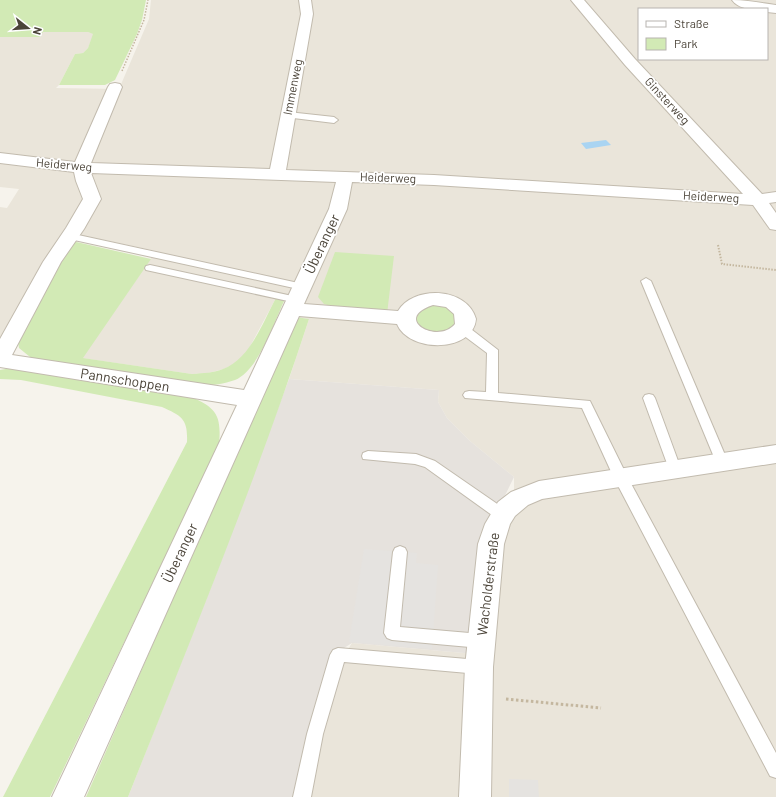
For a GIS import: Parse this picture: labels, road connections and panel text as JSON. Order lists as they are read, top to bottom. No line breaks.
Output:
{"streets":{"street":["Immenweg","Ginsterweg","Heiderweg","Überanger","Pannschoppen","Wacholderstraße"]},"crossings":[["Immenweg","Heiderweg"],["Ginsterweg","Heiderweg"],["Heiderweg","Überanger"],["Heiderweg","Pannschoppen"],["Überanger","Pannschoppen"]],"legend":["Straße","Park"],"north":"right"}
